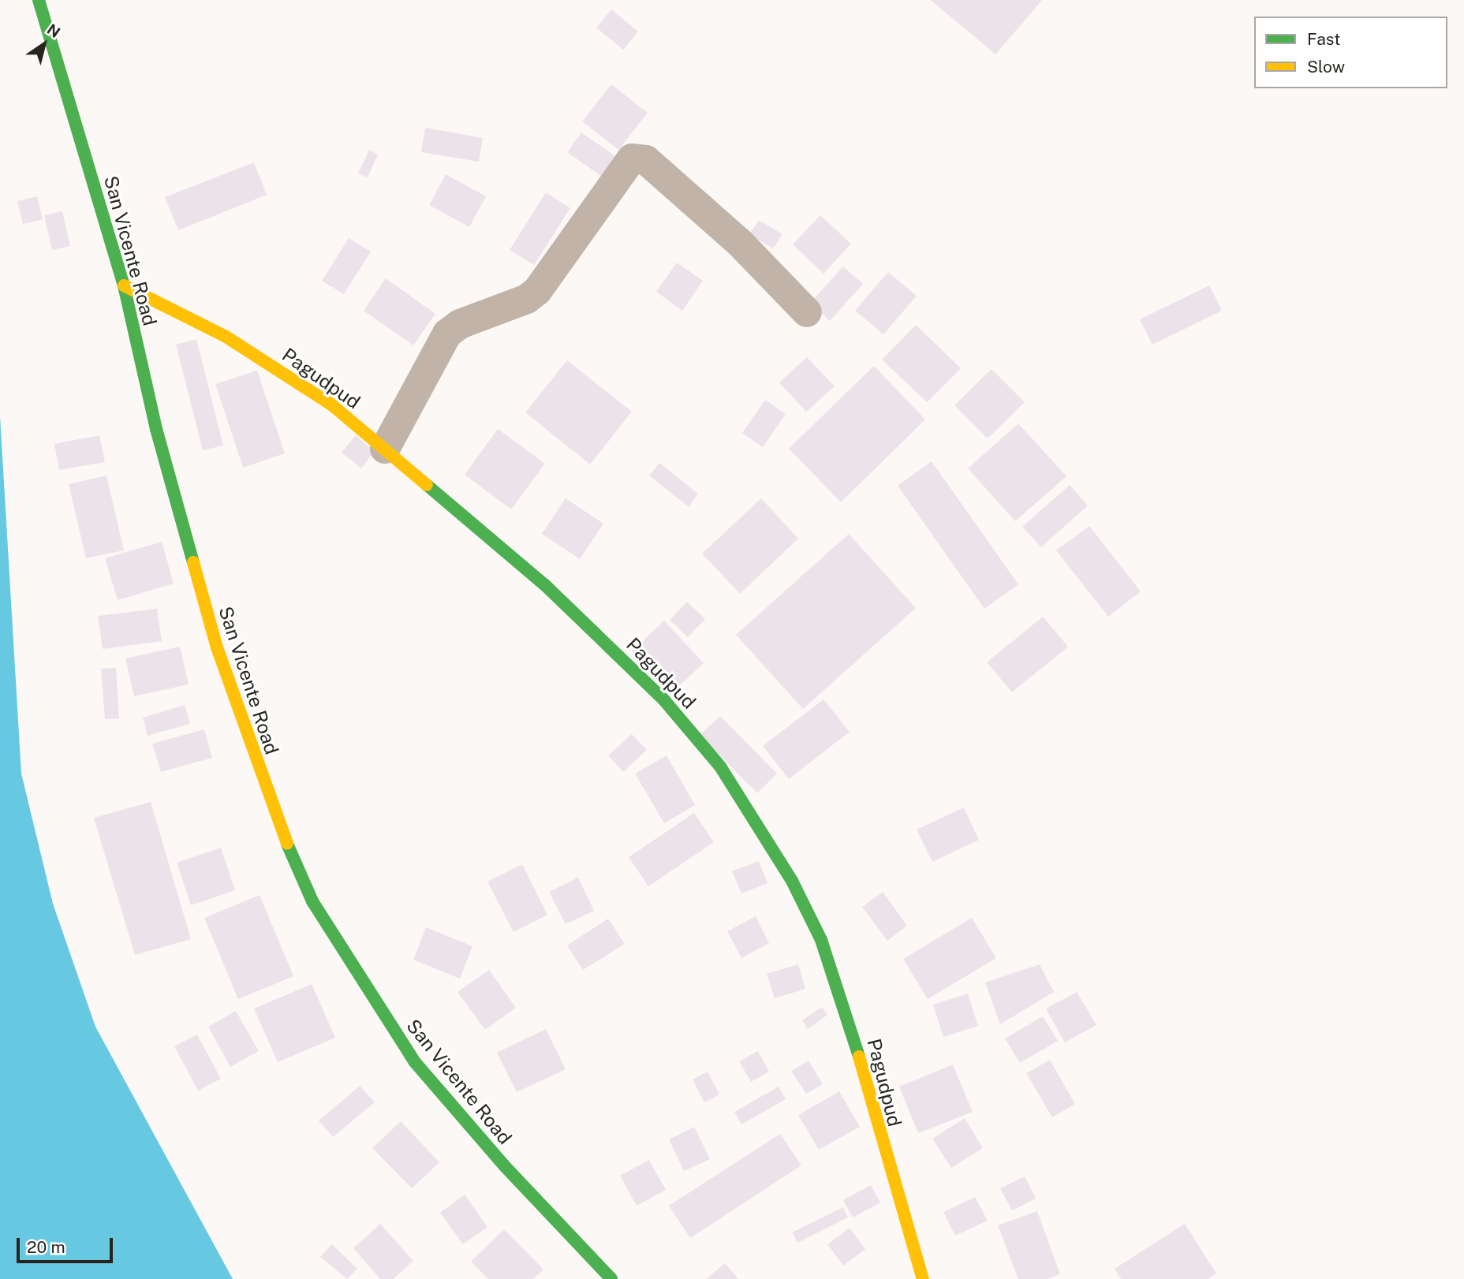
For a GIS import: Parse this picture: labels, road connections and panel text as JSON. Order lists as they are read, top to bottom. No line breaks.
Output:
{"streets":{"street":["San Vicente Road","Pagudpud"]},"crossings":[["San Vicente Road","Pagudpud"]],"legend":["Fast","Slow"],"scale_bar":"20 m","north":"top right"}
